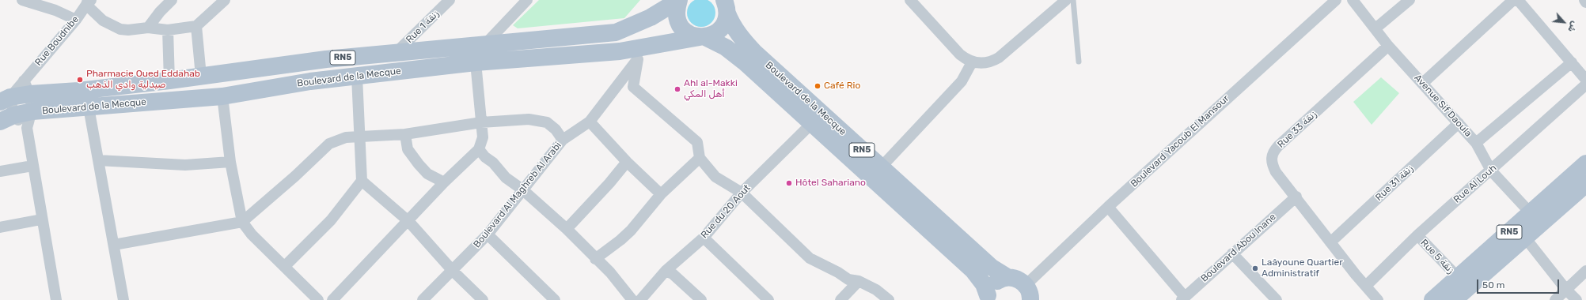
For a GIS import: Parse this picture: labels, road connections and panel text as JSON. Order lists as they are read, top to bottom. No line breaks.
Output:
{"streets":{"main road":["RN5","Boulevard de la Mecque"],"street":["Rue 1 زنقة","Rue Boudnibe","Avenue Sif Daoula","Rue 33 زنقة","Boulevard Yacoub El Mansour","Rue 31 زنقة","Rue Al Louh","Boulevard Al Maghreb Al Arabi","Rue du 20 Aout","Boulevard Abou Inane","Rue 5 زنقة"]},"crossings":[["Rue 1 زنقة","Boulevard de la Mecque"],["Rue Boudnibe","Boulevard de la Mecque"],["RN5","Boulevard de la Mecque"],["RN5","Avenue Sif Daoula"],["RN5","Boulevard Yacoub El Mansour"],["RN5","Rue du 20 Aout"],["RN5","Rue 5 زنقة"],["Boulevard de la Mecque","Boulevard Al Maghreb Al Arabi"],["Avenue Sif Daoula","Rue 33 زنقة"],["Avenue Sif Daoula","Rue 31 زنقة"],["Avenue Sif Daoula","Rue Al Louh"],["Rue 33 زنقة","Rue 31 زنقة"],["Rue 33 زنقة","Rue Al Louh"],["Rue 33 زنقة","Boulevard Abou Inane"],["Rue Al Louh","Rue 5 زنقة"]],"places":["Pharmacie Oued Eddahab صيدلية وادي الذهب","Café Rio","Ahl al-Makki أهل المكي","Hôtel Sahariano","Laâyoune Quartier Administratif"],"scale_bar":"50 m","north":"bottom right"}
